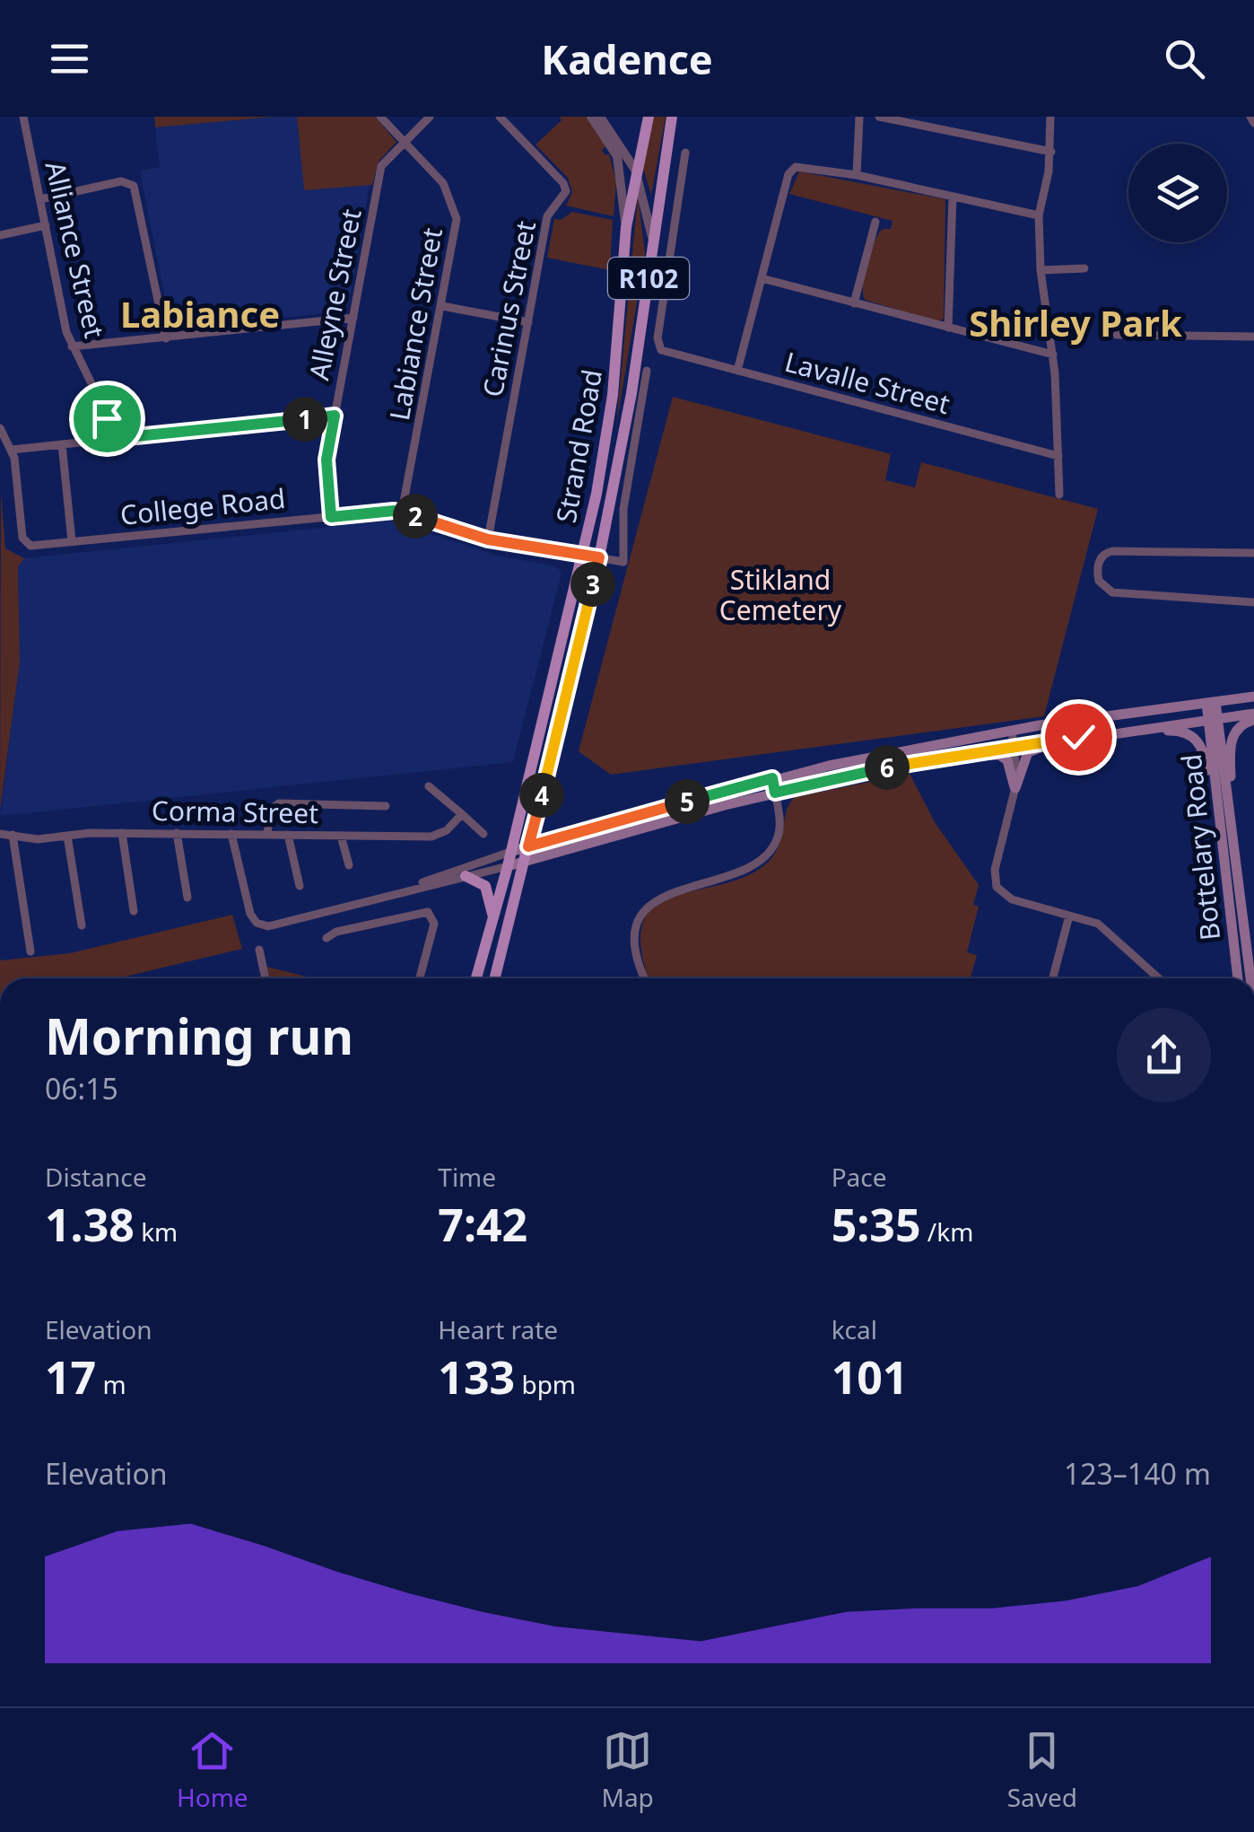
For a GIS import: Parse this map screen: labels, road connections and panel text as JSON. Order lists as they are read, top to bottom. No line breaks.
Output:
{"streets":{"main road":["R102","Strand Road","Bottelary Road"],"street":["Alliance Street","Alleyne Street","Carinus Street","Labiance Street","Lavalle Street","College Road","Corma Street"]},"crossings":[["Alleyne Street","Labiance Street"],["Alleyne Street","College Road"],["Carinus Street","College Road"],["Labiance Street","College Road"],["Strand Road","College Road"]],"districts":["Labiance","Shirley Park"],"parks":["Stikland Cemetery"],"page":{"header":"Kadence","pins":["1","2","3","6","4","5"],"heading":["Morning run","06:15"],"stats":[["Distance","1.38 km"],["Time","7:42"],["Pace","5:35 /km"],["Elevation","17 m"],["Heart rate","133 bpm"],["kcal","101"]],"chart":["Elevation","123–140 m"],"tabs":["Home","Map","Saved"]}}
